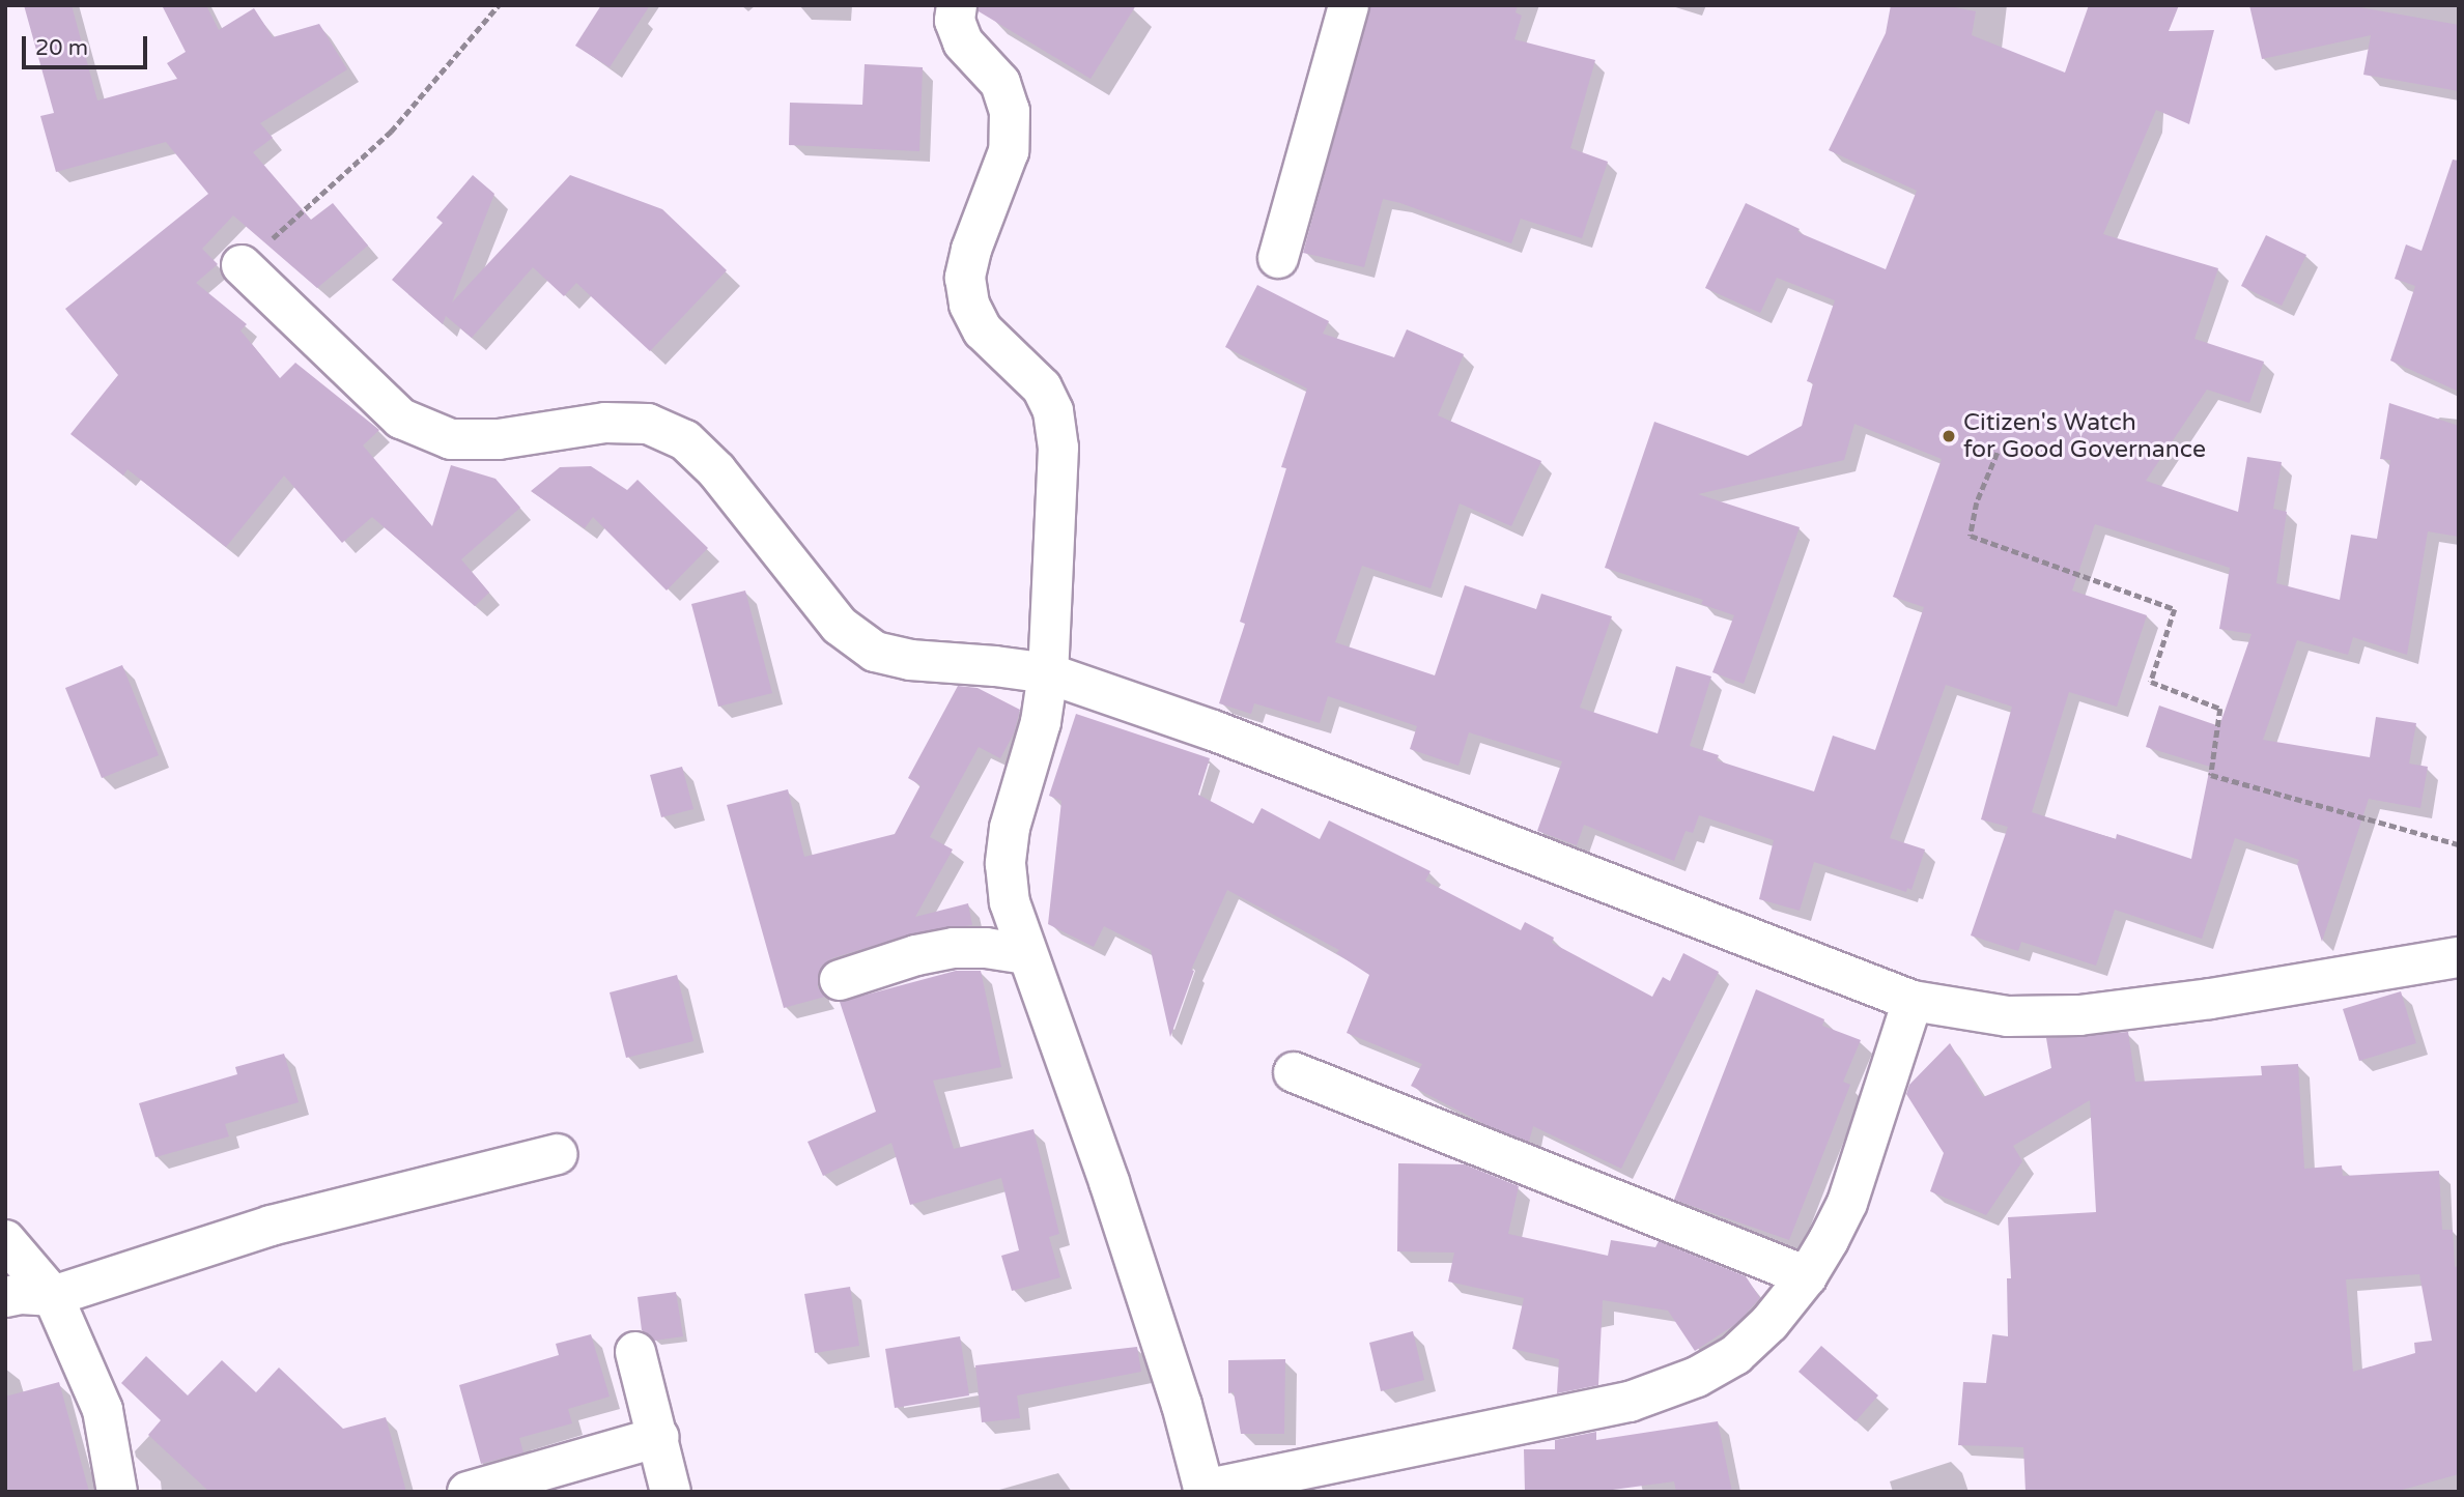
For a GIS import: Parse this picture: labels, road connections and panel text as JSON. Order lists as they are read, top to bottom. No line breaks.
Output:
{"places":["Citizen's Watch for Good Governance"],"scale_bar":"20 m"}
